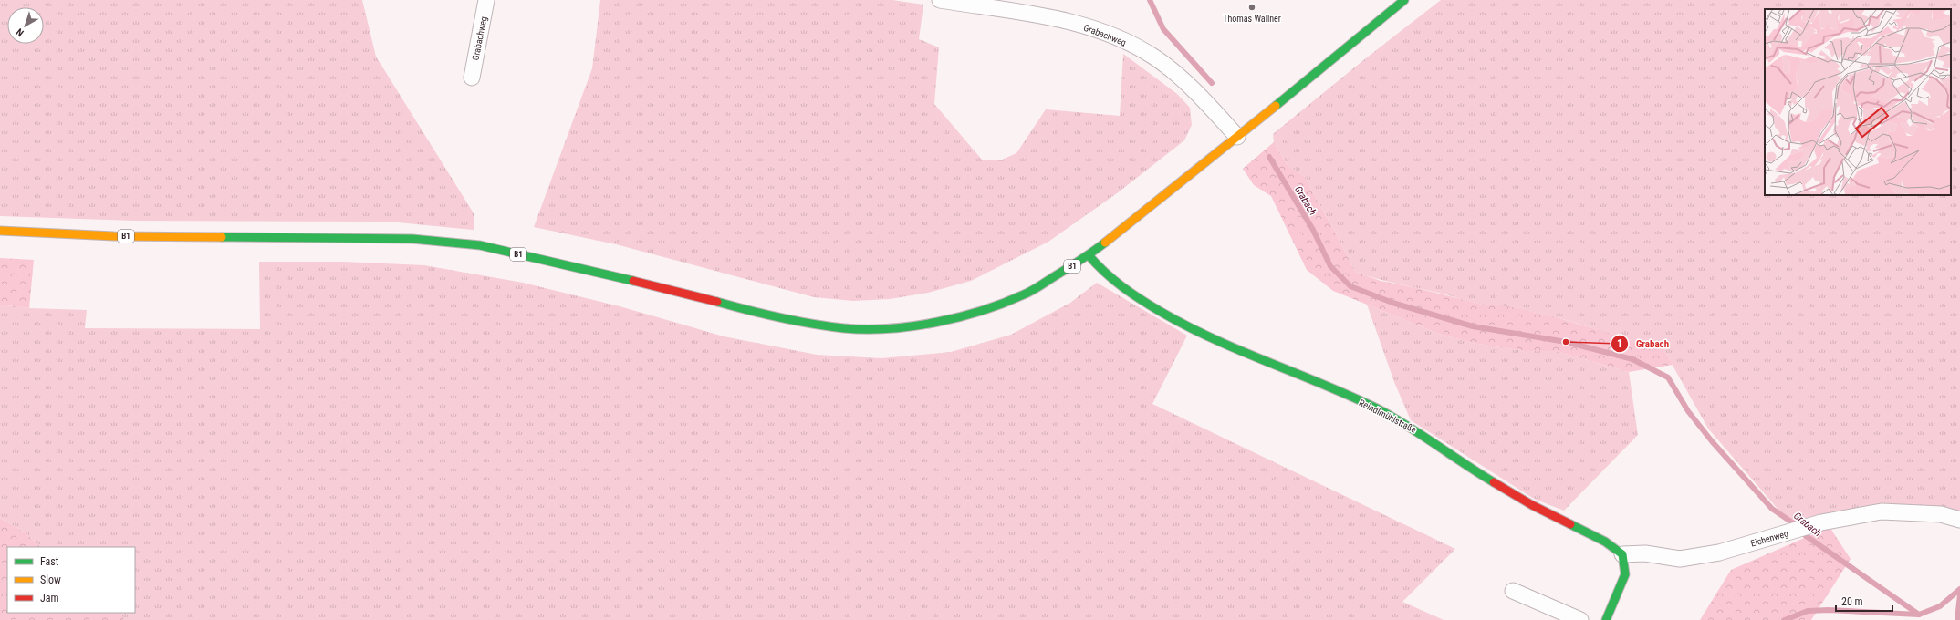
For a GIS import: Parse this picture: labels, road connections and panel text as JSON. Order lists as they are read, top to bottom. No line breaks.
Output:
{"streets":{"main road":["B1","Reindlmühlstraße"],"street":["Grabachweg","Eichenweg"]},"crossings":[["Grabachweg","B1"],["B1","Reindlmühlstraße"],["Reindlmühlstraße","Eichenweg"]],"water":["Grabach"],"places":["Thomas Wallner","Grabach"],"legend":["Fast","Slow","Jam"],"scale_bar":"20 m","north":"bottom left"}
